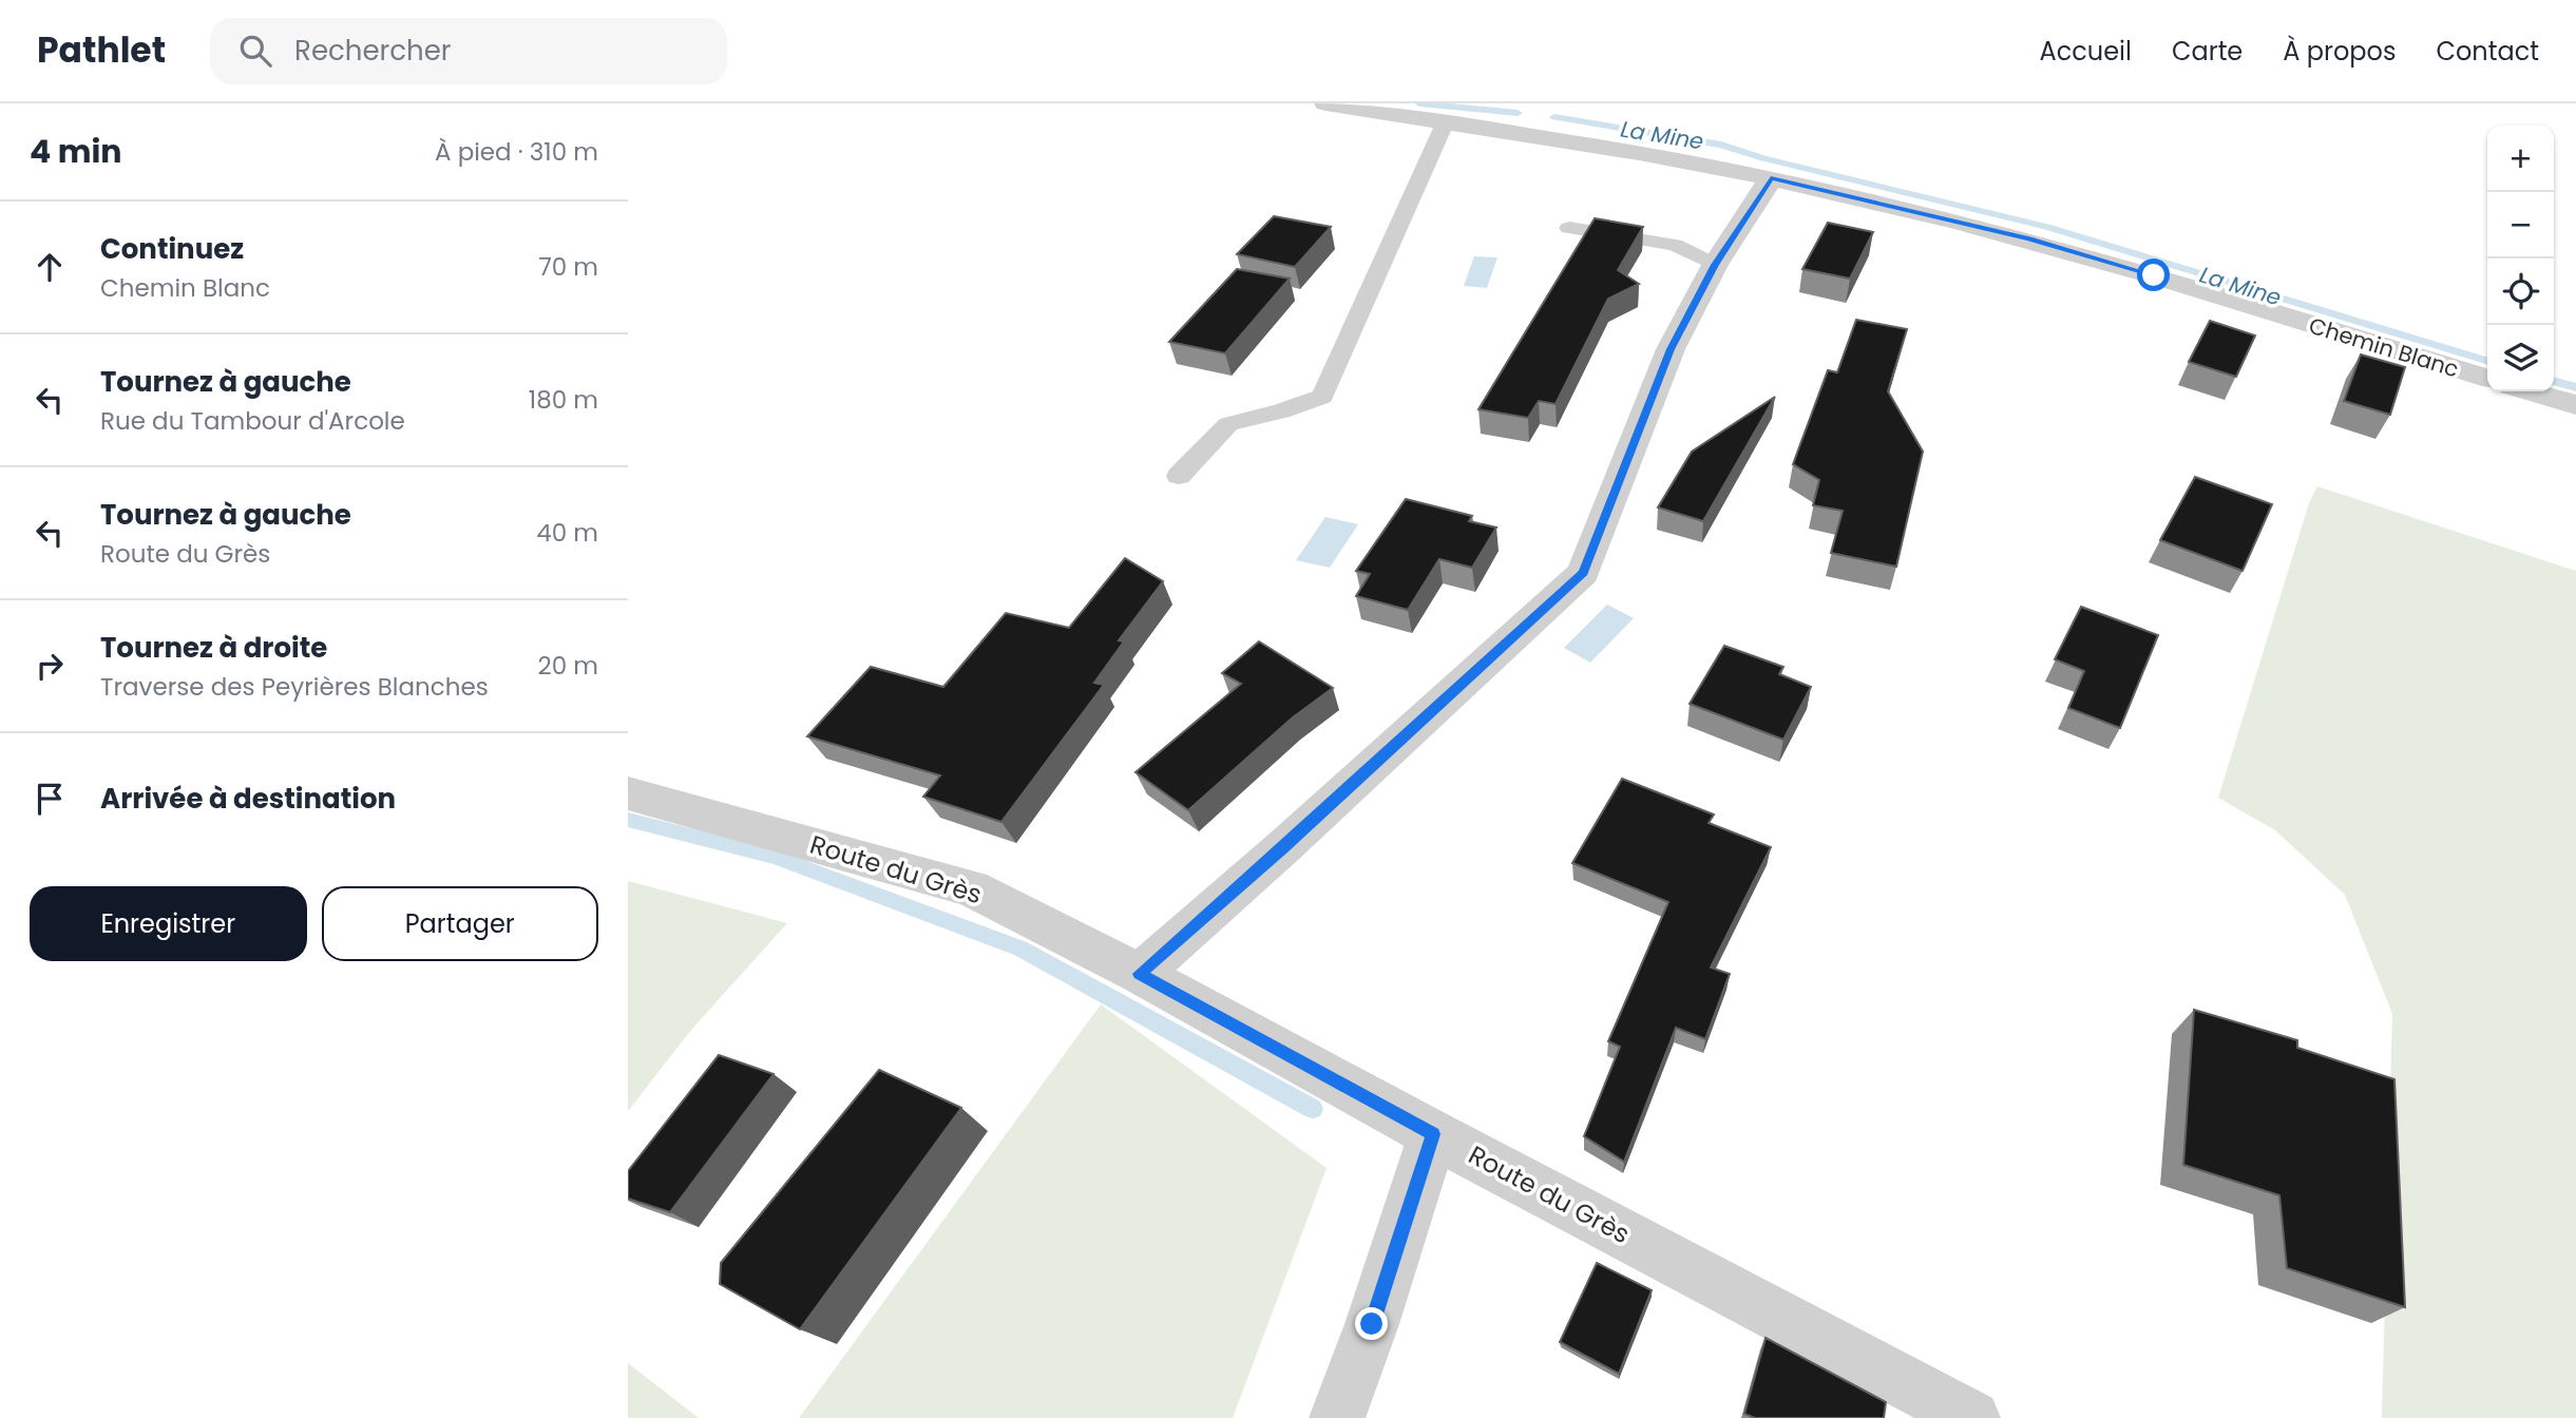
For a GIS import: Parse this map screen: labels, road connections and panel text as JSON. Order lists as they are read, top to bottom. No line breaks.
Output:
{"streets":{"street":["Chemin Blanc","Route du Grès"]},"water":["La Mine"],"page":{"header":"Pathlet","search":"Rechercher","nav":["Accueil","Carte","À propos","Contact"],"heading":["4 min","À pied · 310 m"],"map_buttons":["+","−"],"list":[["Continuez","Chemin Blanc","70 m"],["Tournez à gauche","Rue du Tambour d'Arcole","180 m"],["Tournez à gauche","Route du Grès","40 m"],["Tournez à droite","Traverse des Peyrières Blanches","20 m"],"Arrivée à destination"],"buttons":["Enregistrer","Partager"]}}
